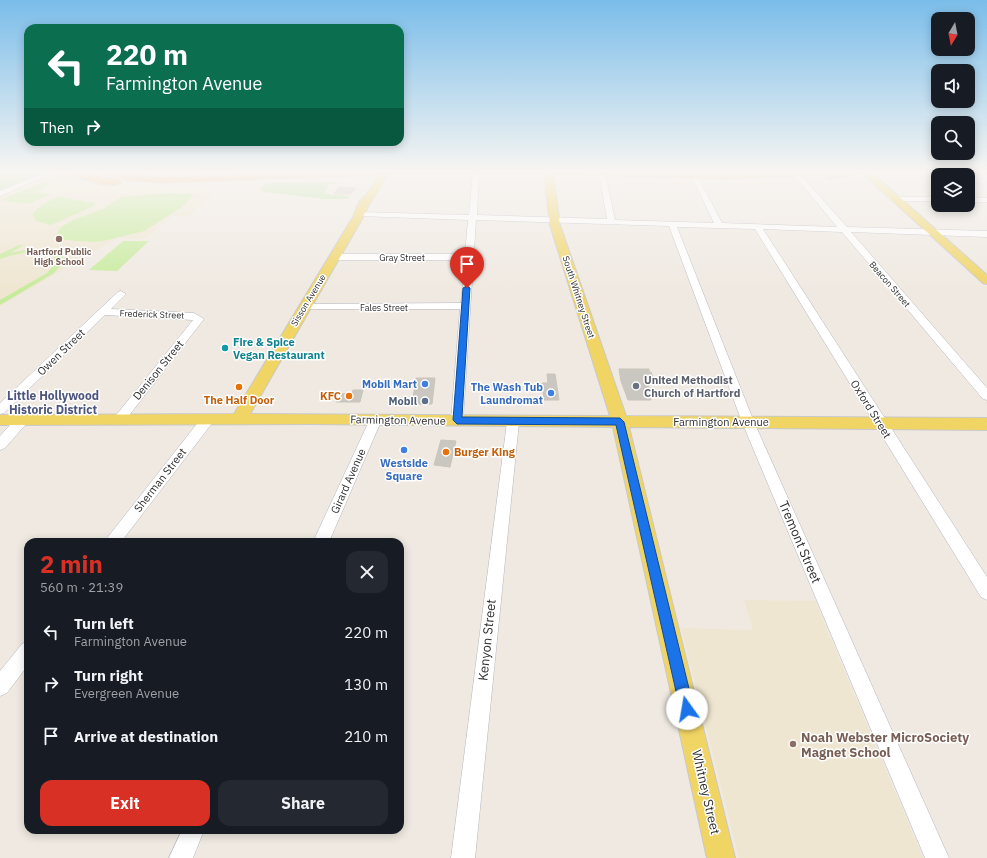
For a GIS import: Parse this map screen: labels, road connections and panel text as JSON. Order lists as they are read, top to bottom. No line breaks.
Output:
{"streets":{"main road":["South Whitney Street","Sisson Avenue","Farmington Avenue","Whitney Street"],"street":["Gray Street","Beacon Street","Fales Street","Frederick Street","Owen Street","Denison Street","Oxford Street","Sherman Street","Girard Avenue","Tremont Street","Kenyon Street"]},"crossings":[["Gray Street","Sisson Avenue"],["South Whitney Street","Farmington Avenue"],["South Whitney Street","Whitney Street"],["Sisson Avenue","Fales Street"],["Sisson Avenue","Farmington Avenue"],["Frederick Street","Owen Street"],["Frederick Street","Denison Street"],["Denison Street","Farmington Avenue"],["Oxford Street","Farmington Avenue"],["Farmington Avenue","Sherman Street"],["Farmington Avenue","Girard Avenue"],["Farmington Avenue","Tremont Street"],["Farmington Avenue","Kenyon Street"],["Farmington Avenue","Whitney Street"]],"districts":["Little Hollywood Historic District"],"places":["Hartford Public High School","Fire & Spice Vegan Restaurant","Mobil Mart","United Methodist Church of Hartford","The Half Door","The Wash Tub Laundromat","KFC","Mobil","Westside Square","Burger King","Noah Webster MicroSociety Magnet School"],"north":"bottom","page":{"turn":["220 m","Farmington Avenue"],"then":"Then","heading":["2 min","560 m · 21:39"],"list":[{"name":"Turn left","note":"Farmington Avenue","value":"220 m"},{"name":"Turn right","note":"Evergreen Avenue","value":"130 m"},{"name":"Arrive at destination","value":"210 m"}],"buttons":["Exit","Share"]}}
